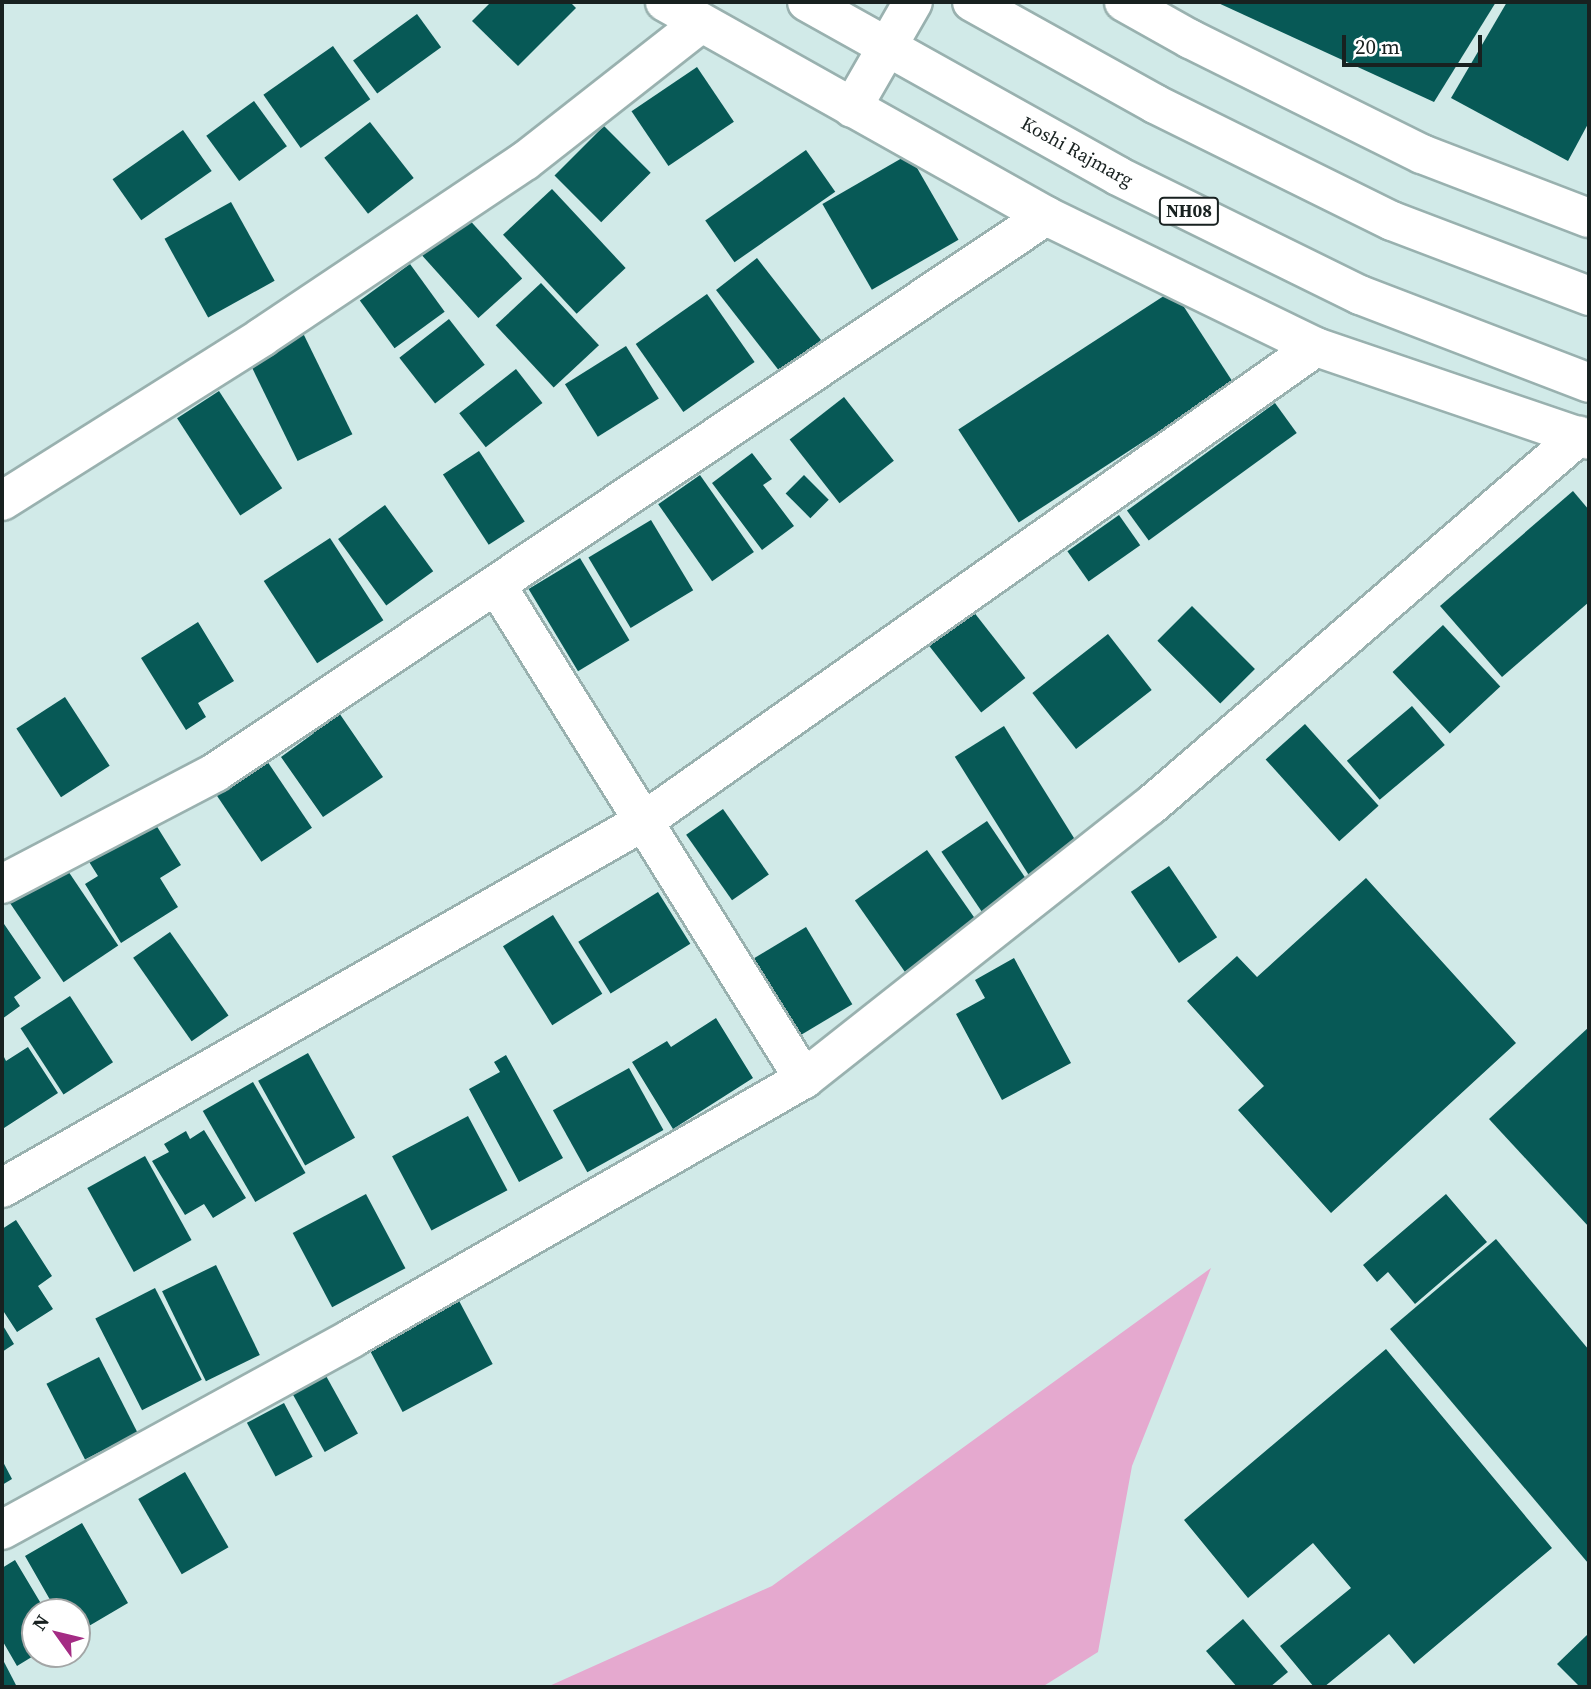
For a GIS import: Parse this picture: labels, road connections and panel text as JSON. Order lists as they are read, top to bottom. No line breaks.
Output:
{"streets":{"street":["Koshi Rajmarg","NH08"]},"scale_bar":"20 m","north":"top left"}
